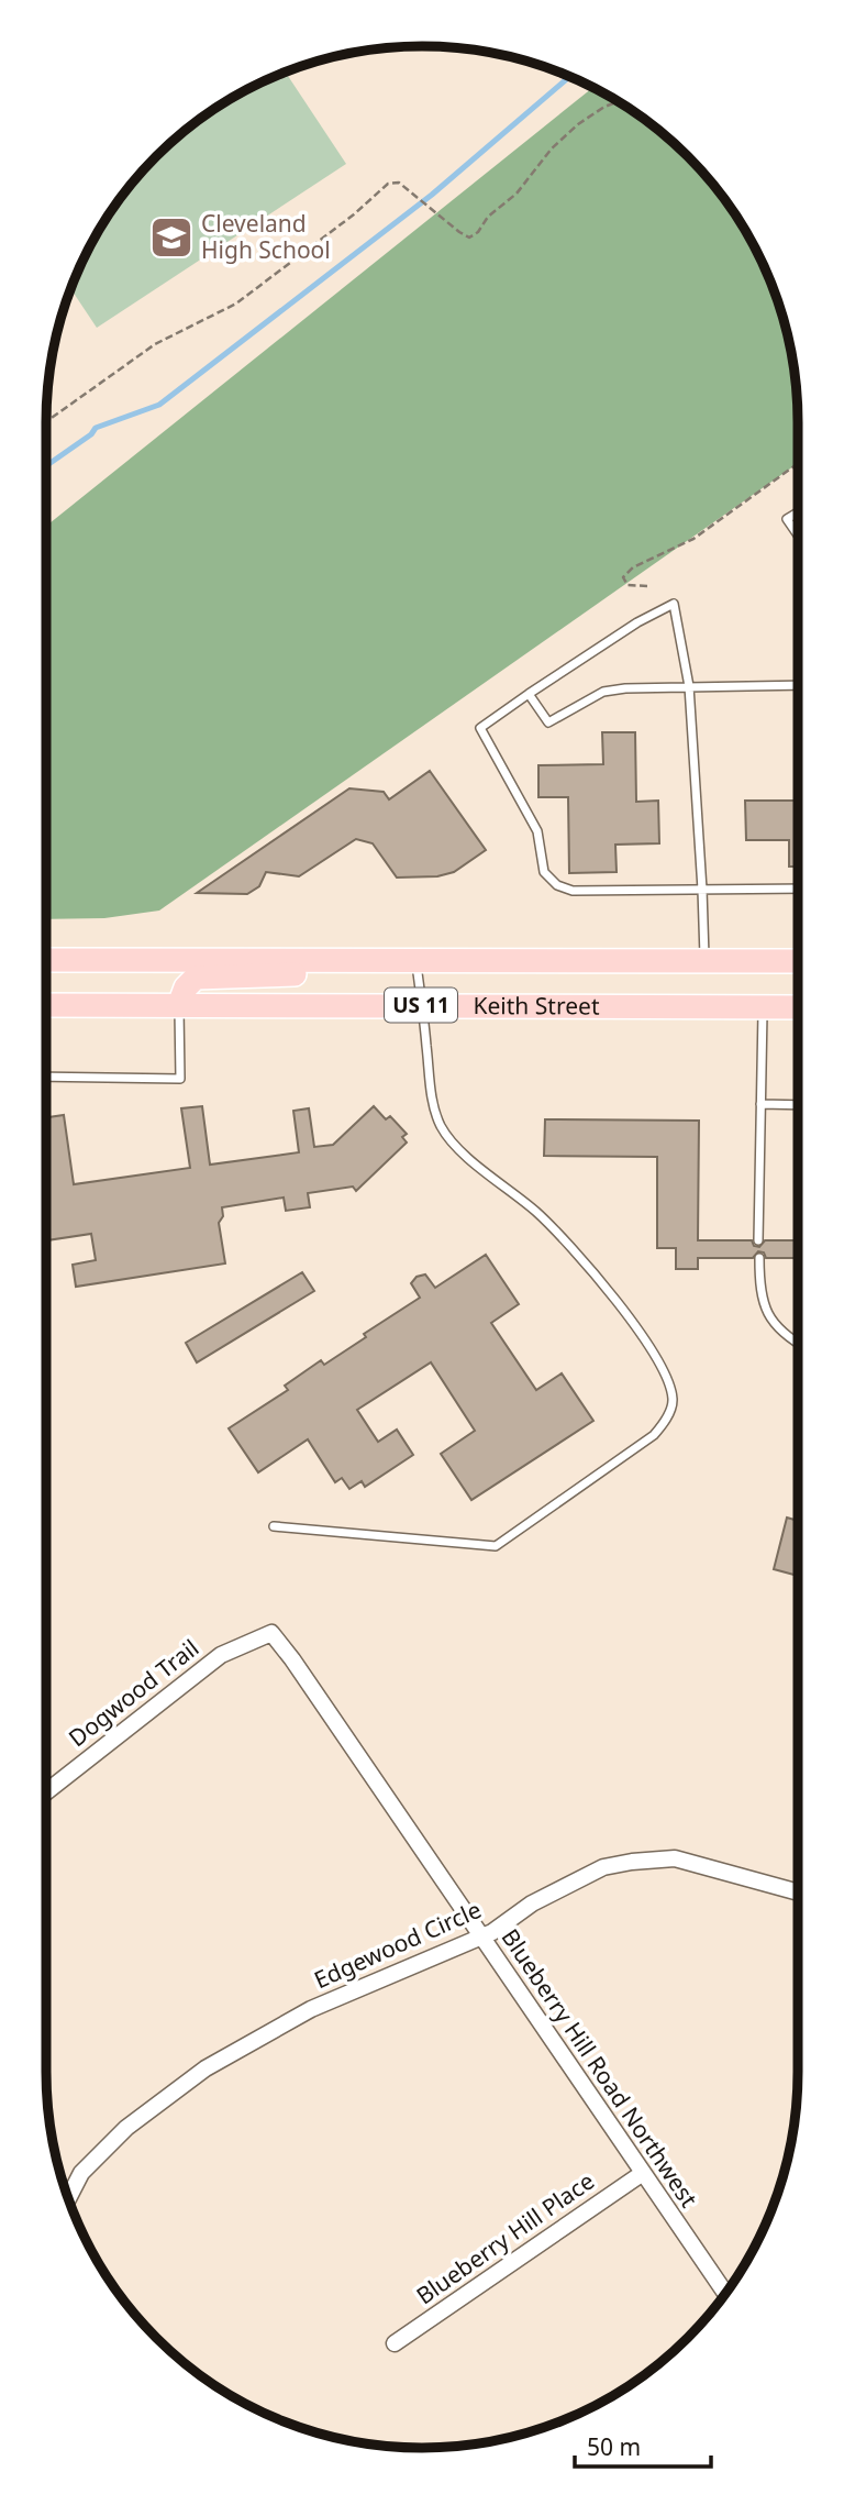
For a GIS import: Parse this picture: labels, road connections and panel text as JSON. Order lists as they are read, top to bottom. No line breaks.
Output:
{"streets":{"main road":["US 11","Keith Street"],"street":["Dogwood Trail","Edgewood Circle","Blueberry Hill Road Northwest","Blueberry Hill Place"]},"crossings":[["Dogwood Trail","Blueberry Hill Road Northwest"],["Edgewood Circle","Blueberry Hill Road Northwest"],["Blueberry Hill Road Northwest","Blueberry Hill Place"]],"places":{"school or university":["Cleveland High School"]},"scale_bar":"50 m"}
